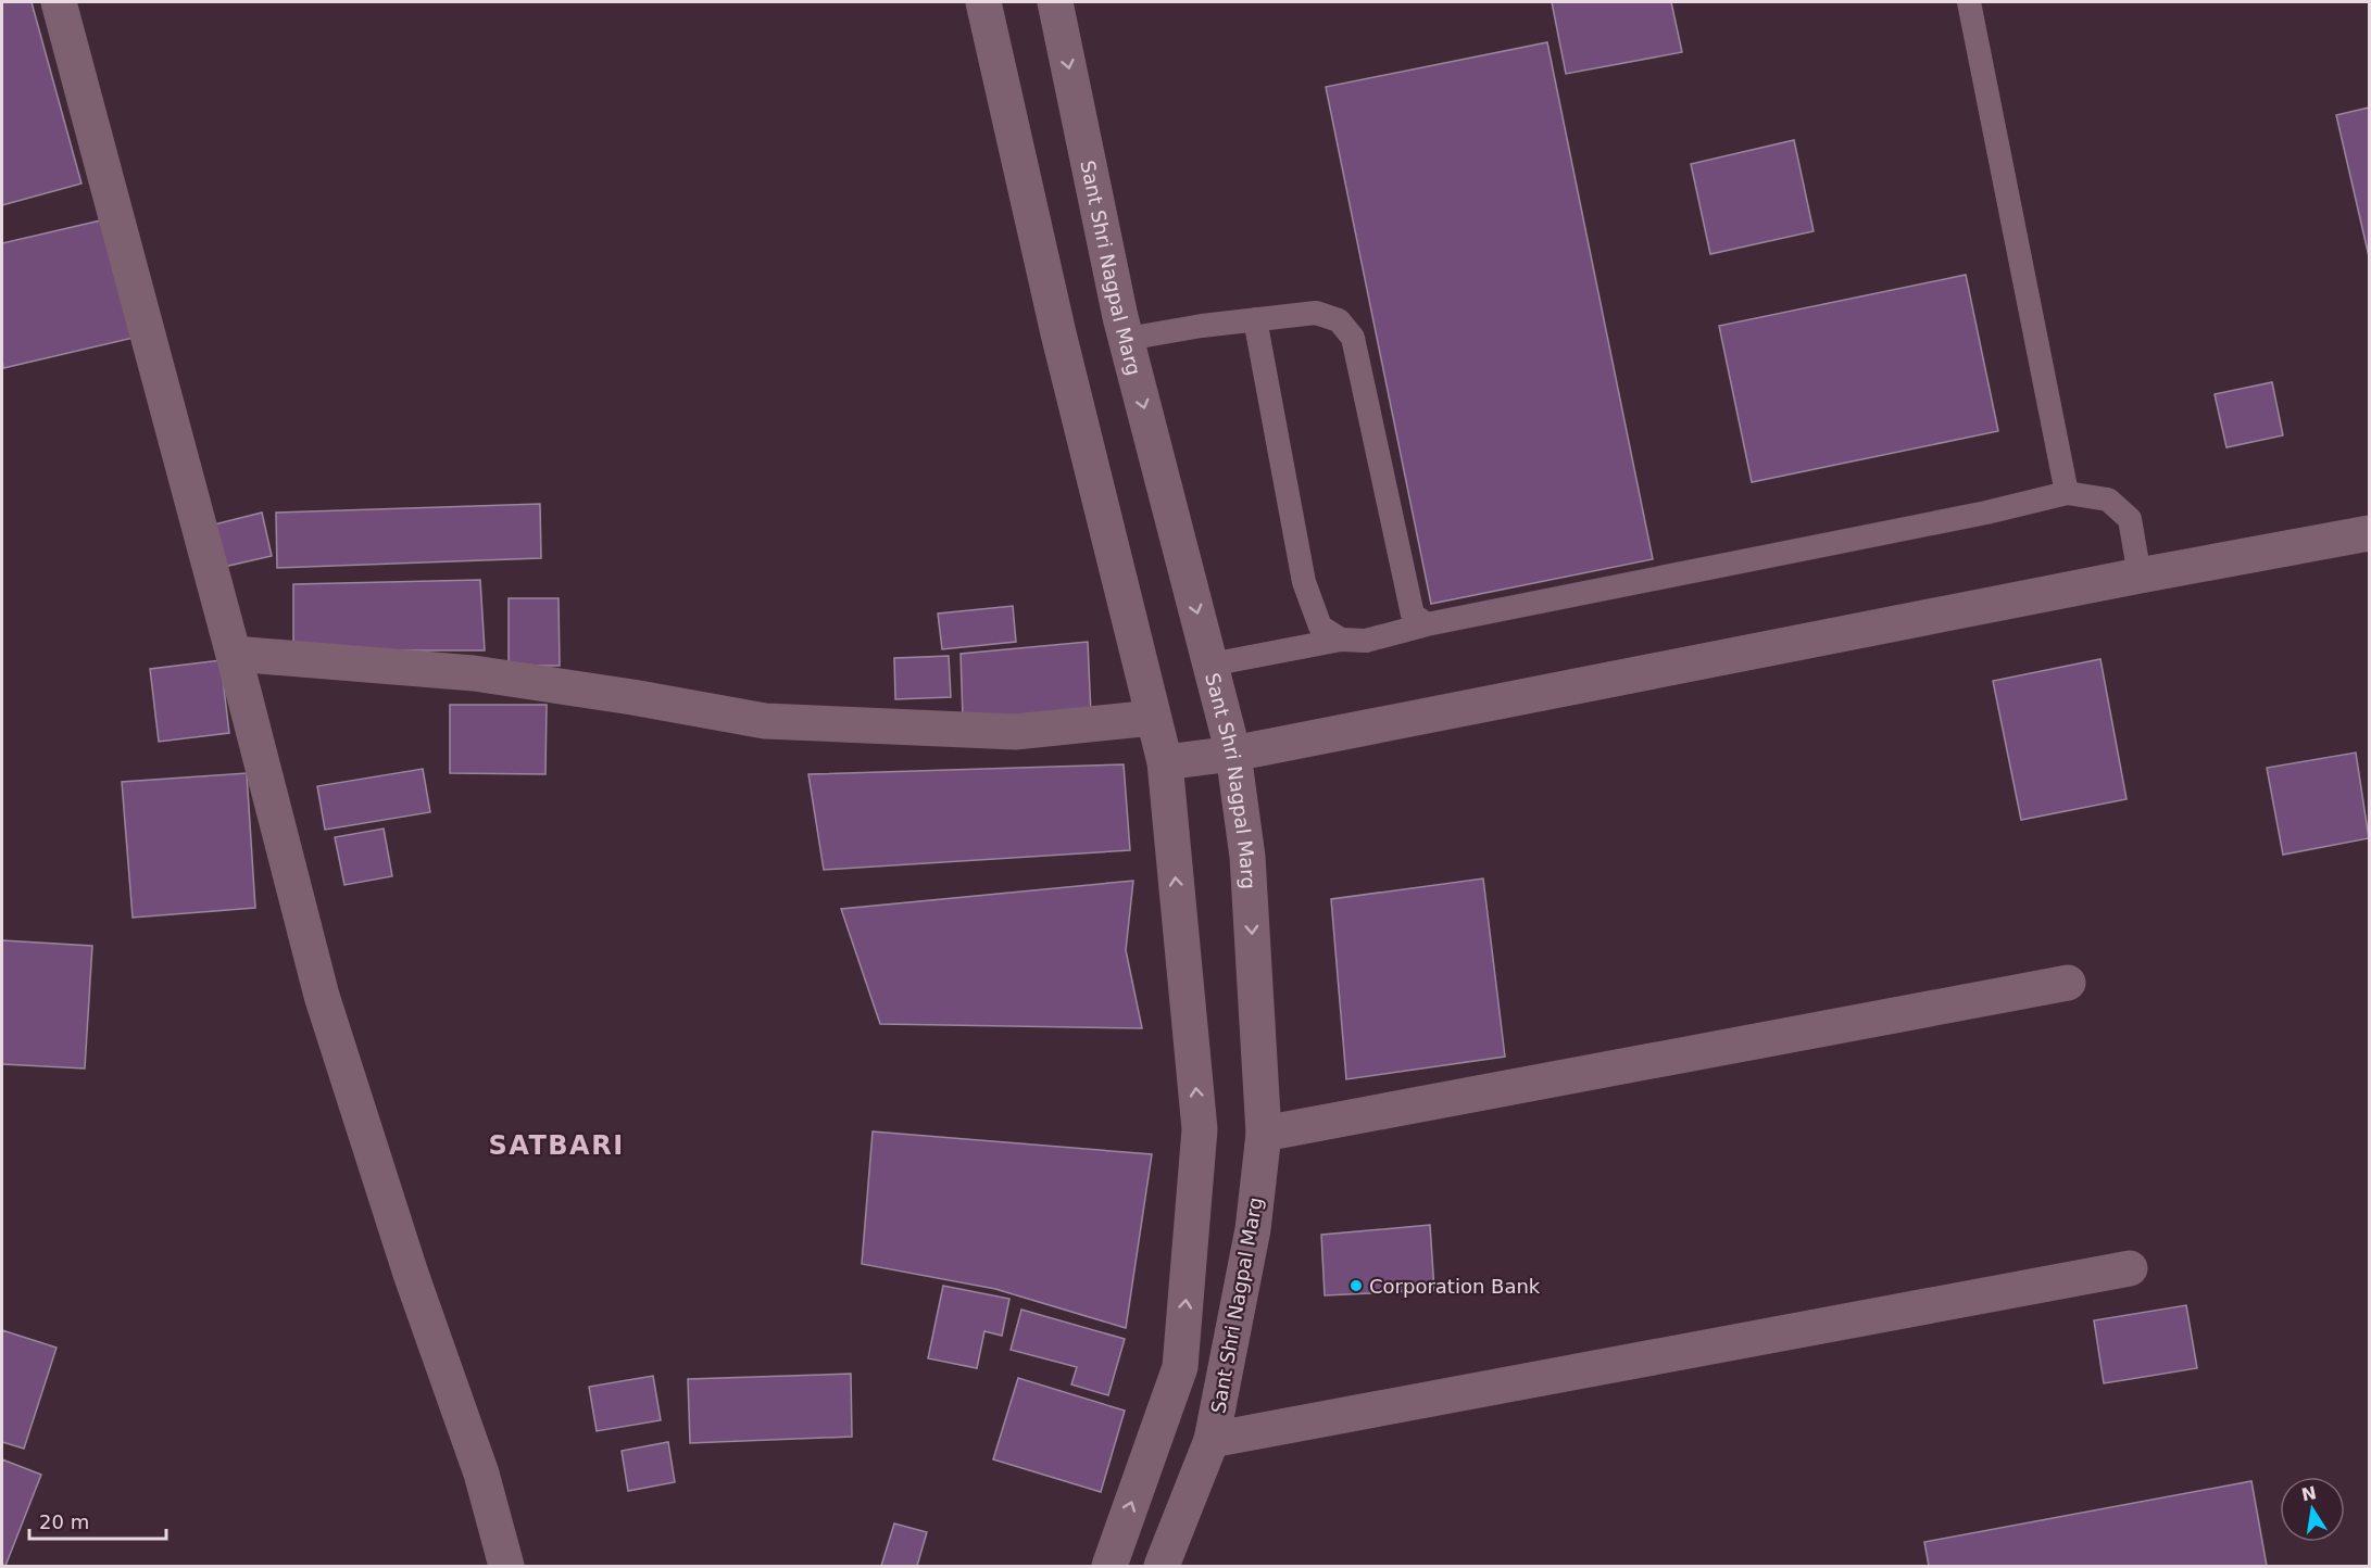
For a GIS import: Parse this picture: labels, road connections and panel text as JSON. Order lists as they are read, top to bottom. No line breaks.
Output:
{"streets":{"street":["Sant Shri Nagpal Marg"]},"districts":["SATBARI"],"places":["Corporation Bank"],"scale_bar":"20 m","north":"top"}
